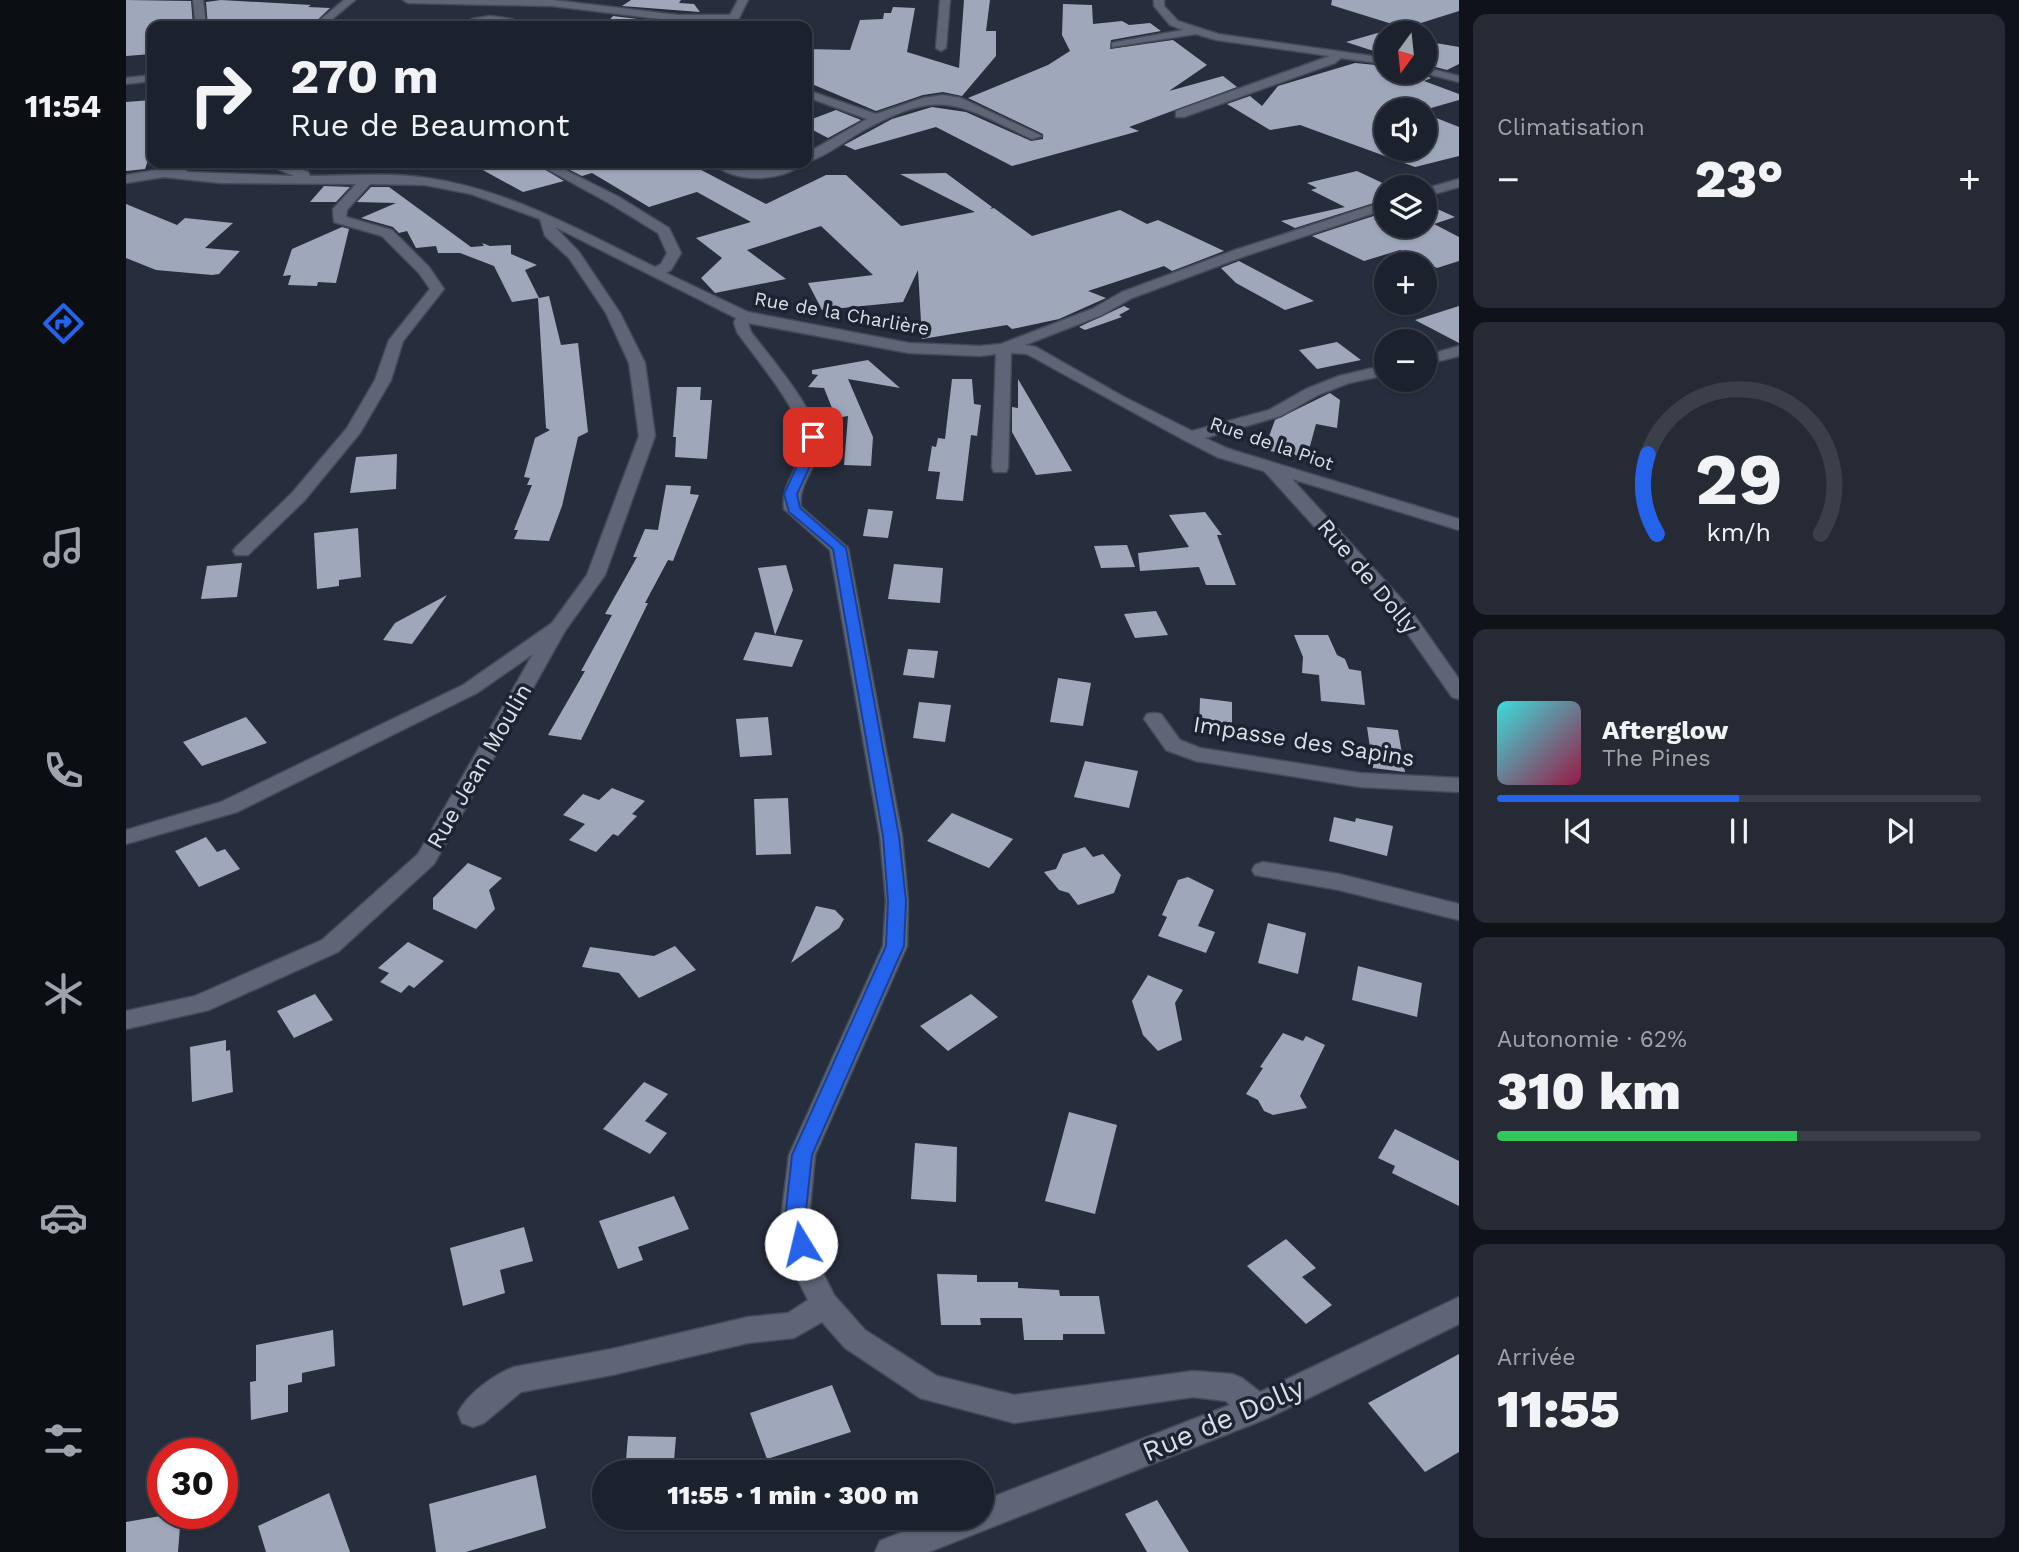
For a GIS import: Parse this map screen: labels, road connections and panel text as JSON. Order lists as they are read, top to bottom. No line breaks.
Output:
{"streets":{"street":["Rue de la Charlière","Rue de la Piot","Rue de Dolly","Impasse des Sapins","Rue Jean Moulin"]},"crossings":[["Rue de la Charlière","Rue de la Piot"],["Rue de la Charlière","Rue Jean Moulin"],["Rue de la Piot","Rue de Dolly"]],"north":"bottom","page":{"tabs":"11:54","tile":["Climatisation",["Autonomie · 62%","310 km"],["Arrivée","11:55"]],"map_buttons":["+","−"],"turn":["270 m","Rue de Beaumont"],"heat":["−","23°","+"],"song":["Afterglow","The Pines"],"limit":"30","trip":"11:55 · 1 min · 300 m","gauge":["29","km/h"]}}
